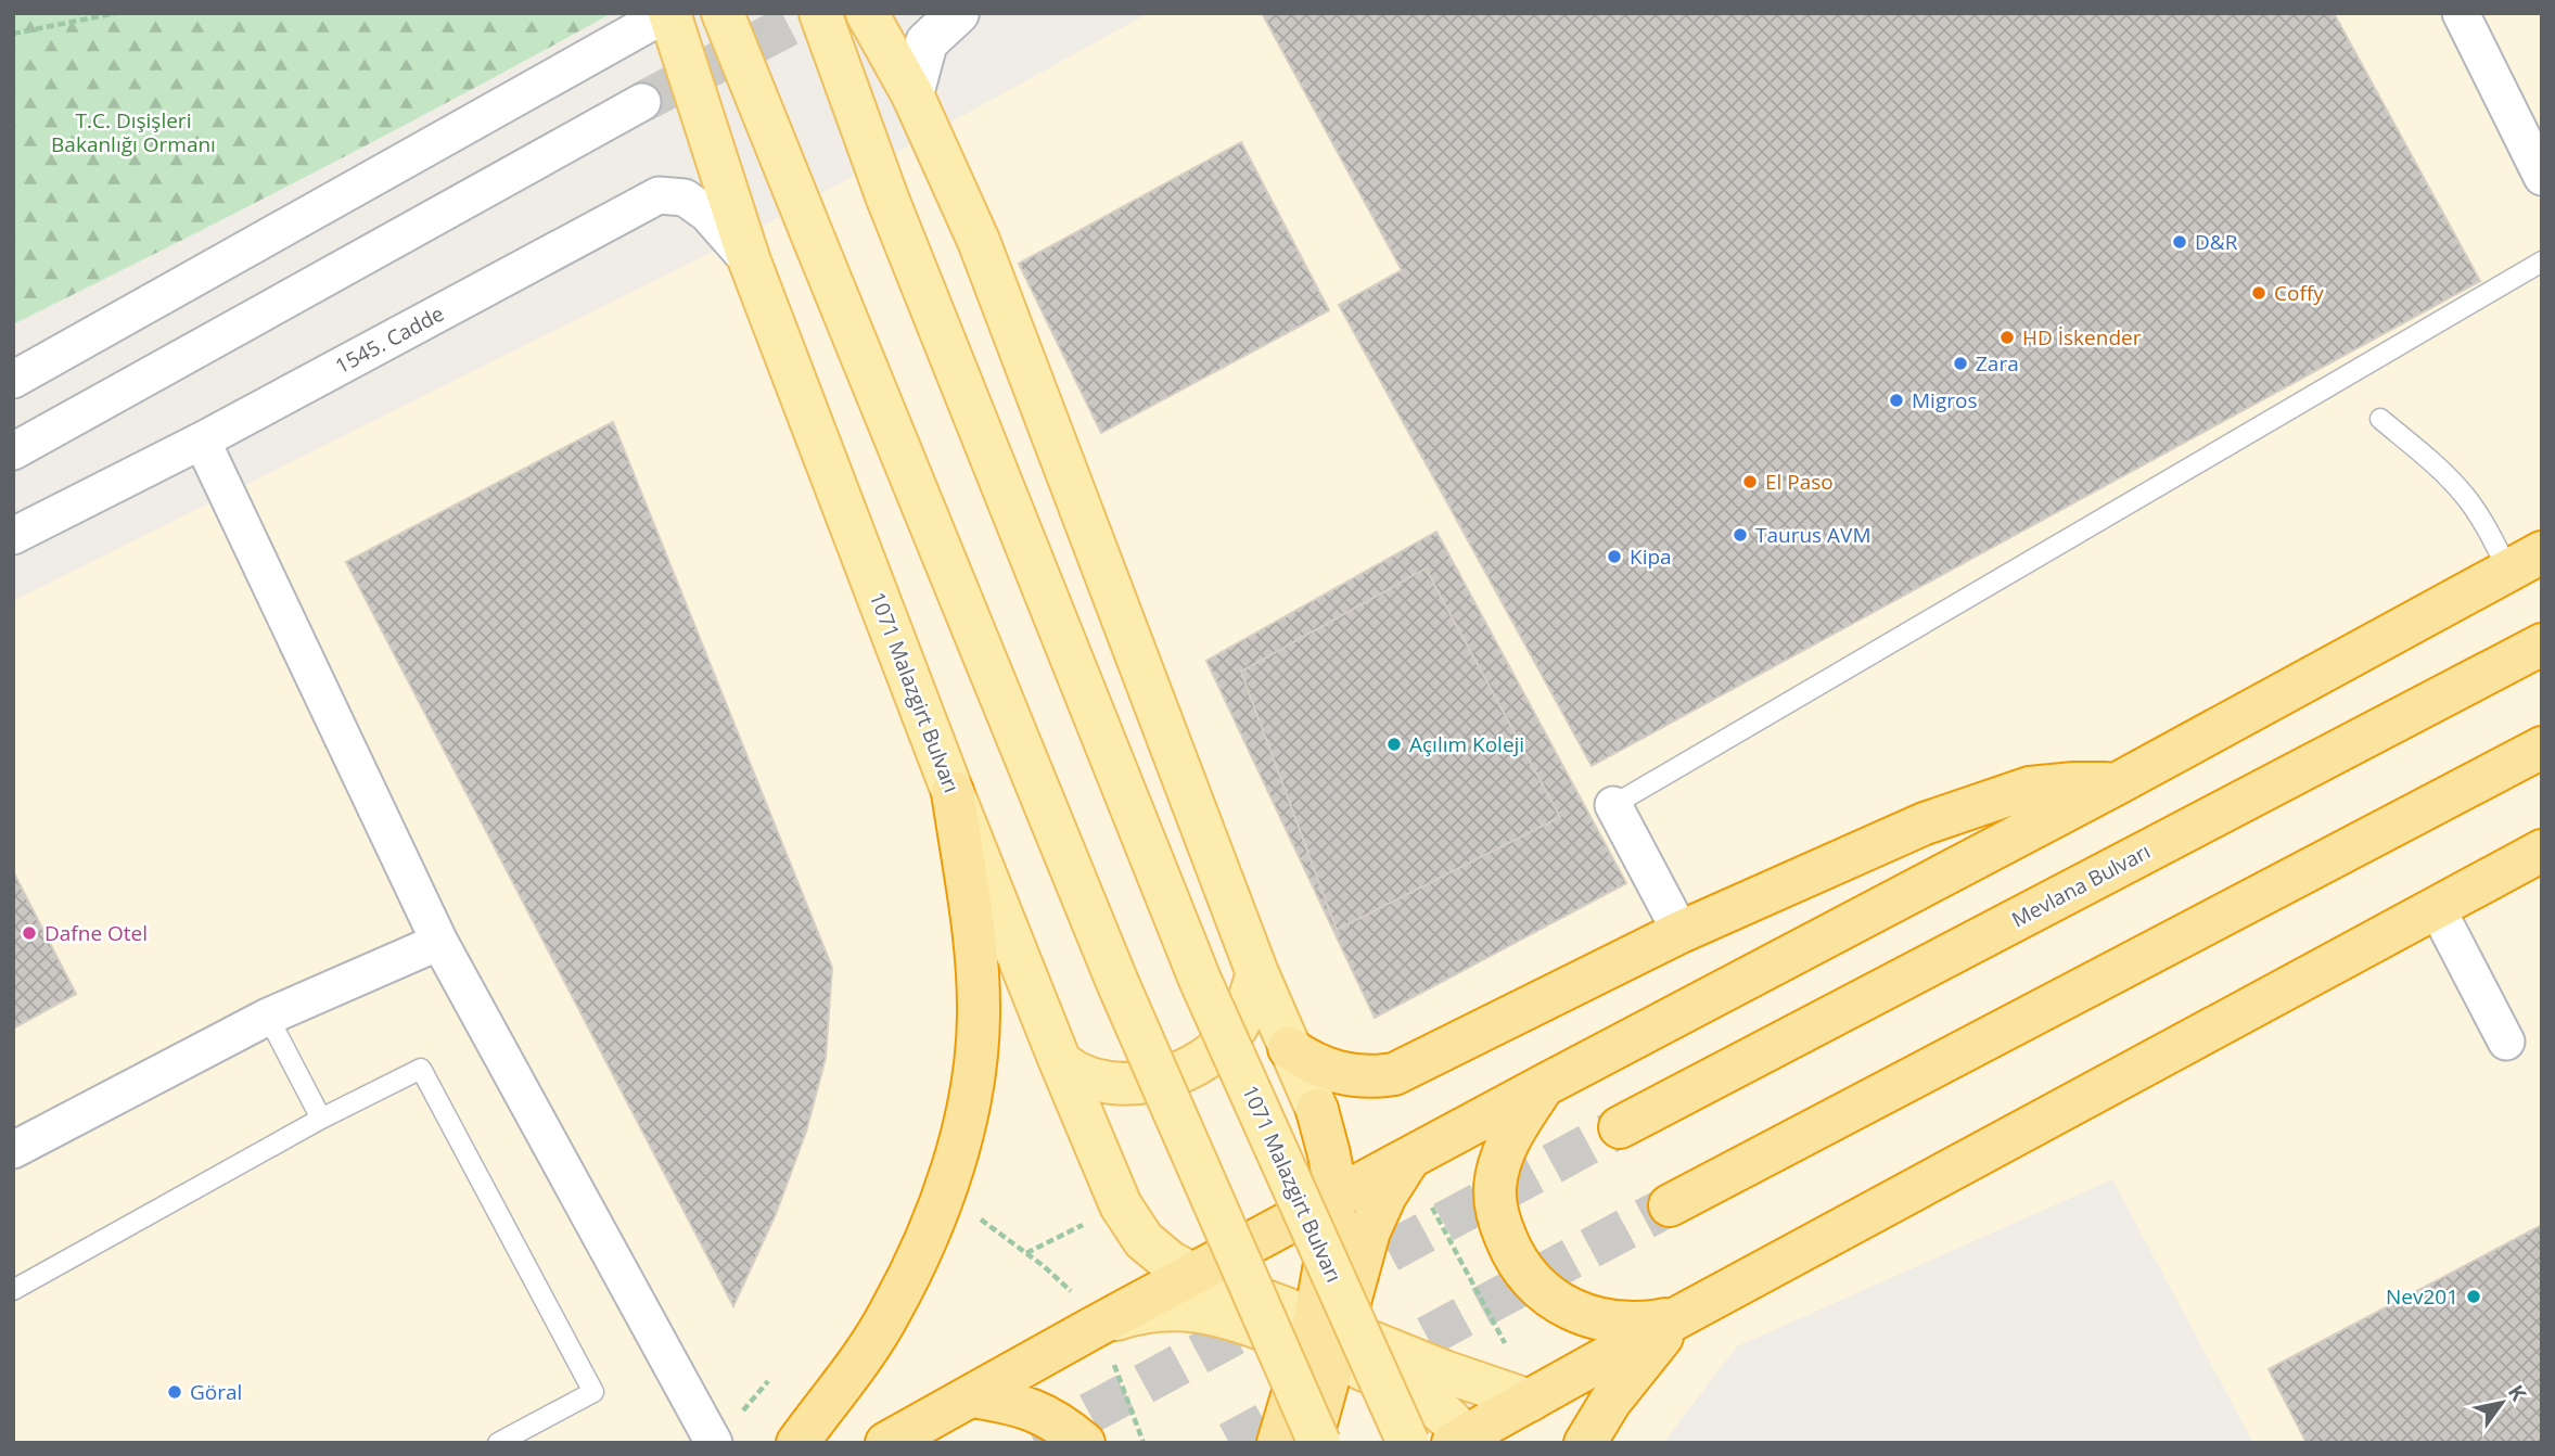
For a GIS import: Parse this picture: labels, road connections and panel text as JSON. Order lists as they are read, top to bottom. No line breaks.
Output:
{"streets":{"highway":["Mevlana Bulvarı"],"main road":["1071 Malazgirt Bulvarı"],"street":["1545. Cadde"]},"crossings":[["1545. Cadde","1071 Malazgirt Bulvarı"]],"parks":["T.C. Dışişleri Bakanlığı Ormanı"],"places":["D&R","Coffy","HD İskender","Zara","Migros","El Paso","Taurus AVM","Kipa","Açılım Koleji","Dafne Otel","Nev201","Göral"],"north":"top right"}
